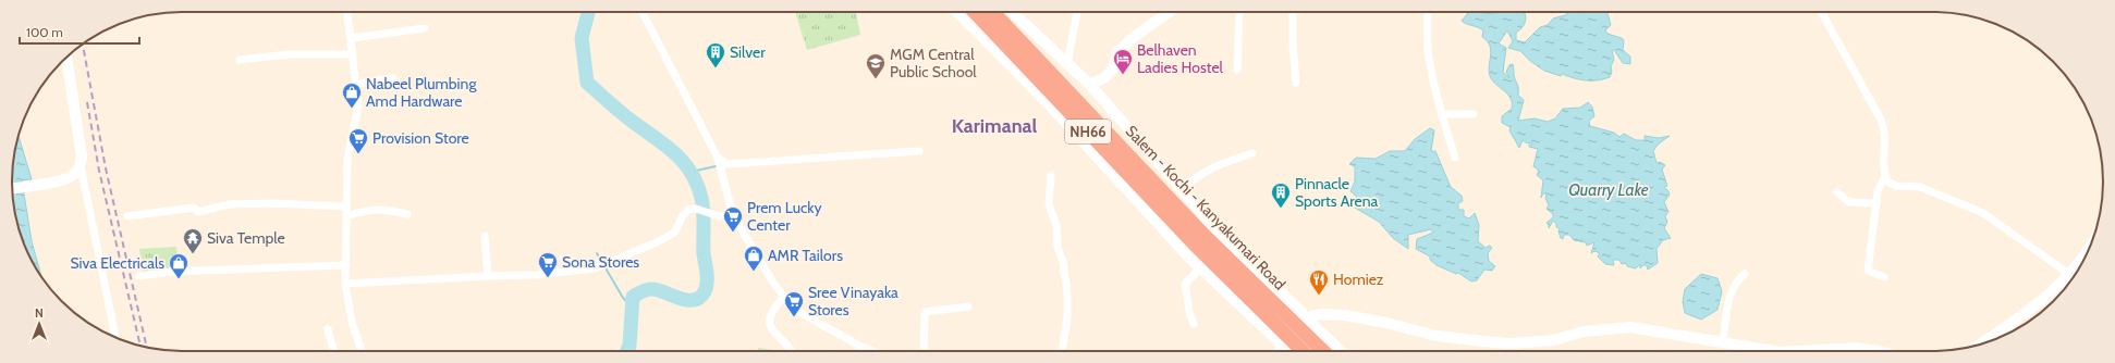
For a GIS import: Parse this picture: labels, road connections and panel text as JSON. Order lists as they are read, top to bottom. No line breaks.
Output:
{"streets":{"highway":["NH66","Salem - Kochi - Kanyakumari Road"]},"districts":["Karimanal"],"water":["Quarry Lake"],"places":{"building":["Silver","Pinnacle Sports Arena"],"hotel":["Belhaven Ladies Hostel"],"school or university":["MGM Central Public School"],"shop":["Nabeel Plumbing Amd Hardware","AMR Tailors","Siva Electricals"],"supermarket":["Provision Store","Prem Lucky Center","Sona Stores","Sree Vinayaka Stores"],"temple":["Siva Temple"],"restaurant":["Homiez"]},"scale_bar":"100 m","north":"top"}
